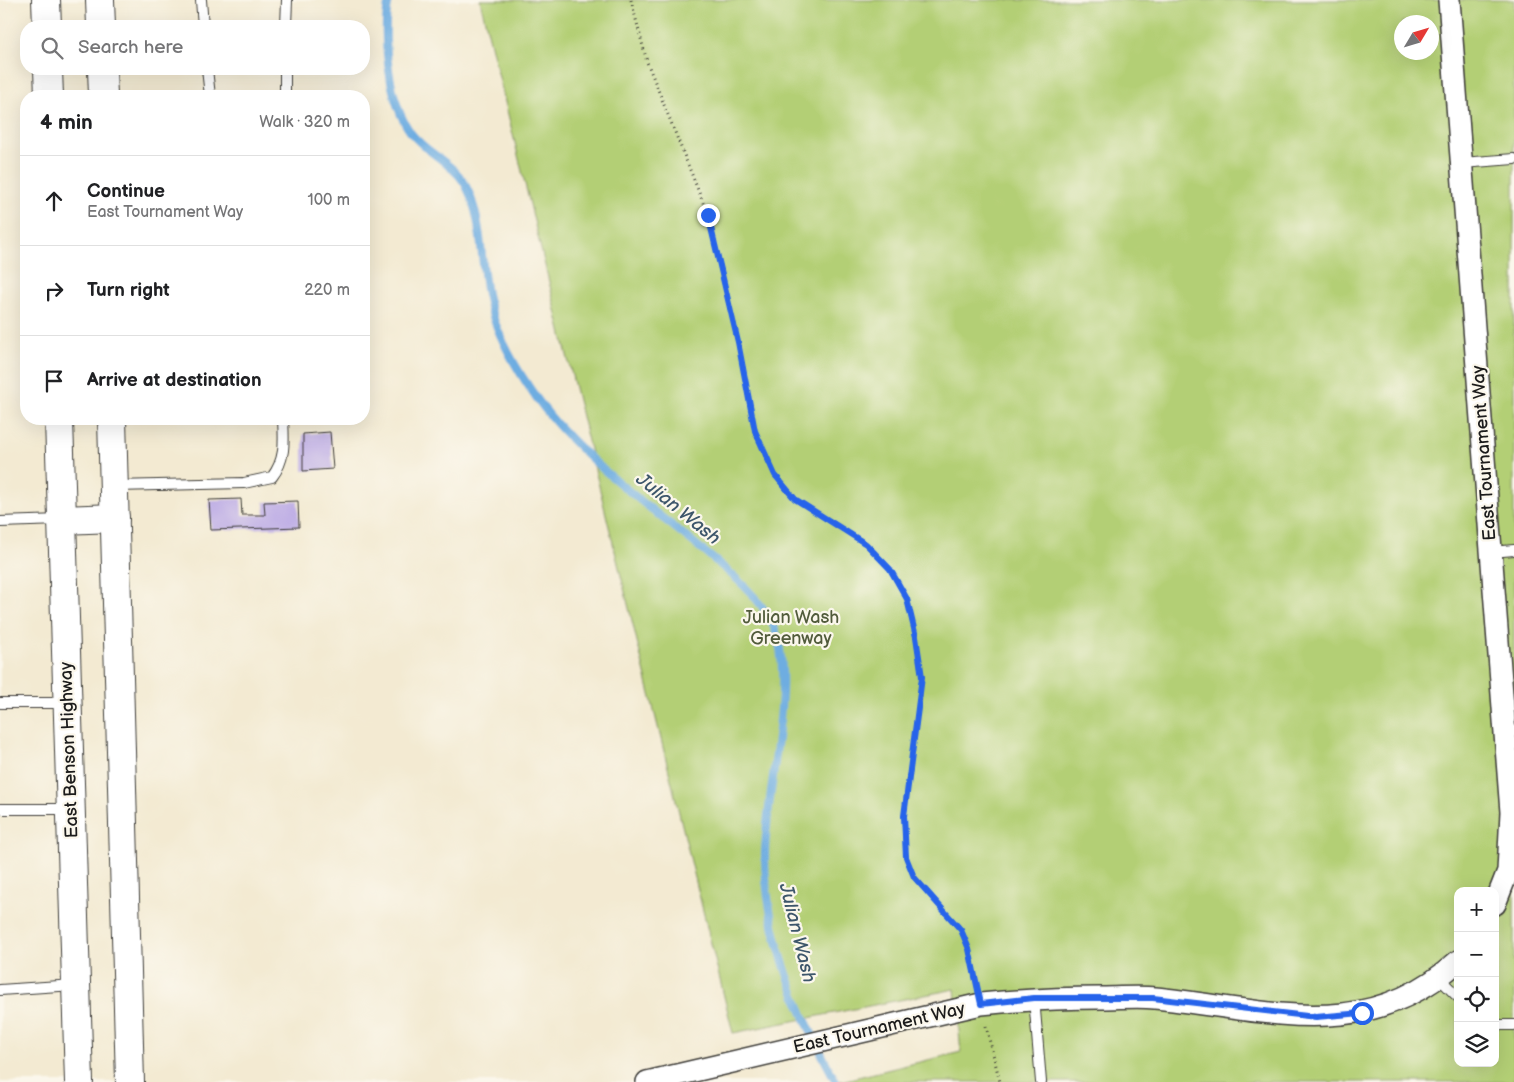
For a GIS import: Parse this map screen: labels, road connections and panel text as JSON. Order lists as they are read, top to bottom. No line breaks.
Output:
{"streets":{"main road":["East Benson Highway"],"street":["East Tournament Way"]},"water":["Julian Wash"],"parks":["Julian Wash Greenway"],"north":"top right","page":{"search":"Search here","heading":["4 min","Walk · 320 m"],"list":[["Continue","East Tournament Way","100 m"],["Turn right","220 m"],"Arrive at destination"],"map_buttons":["+","−"]}}
